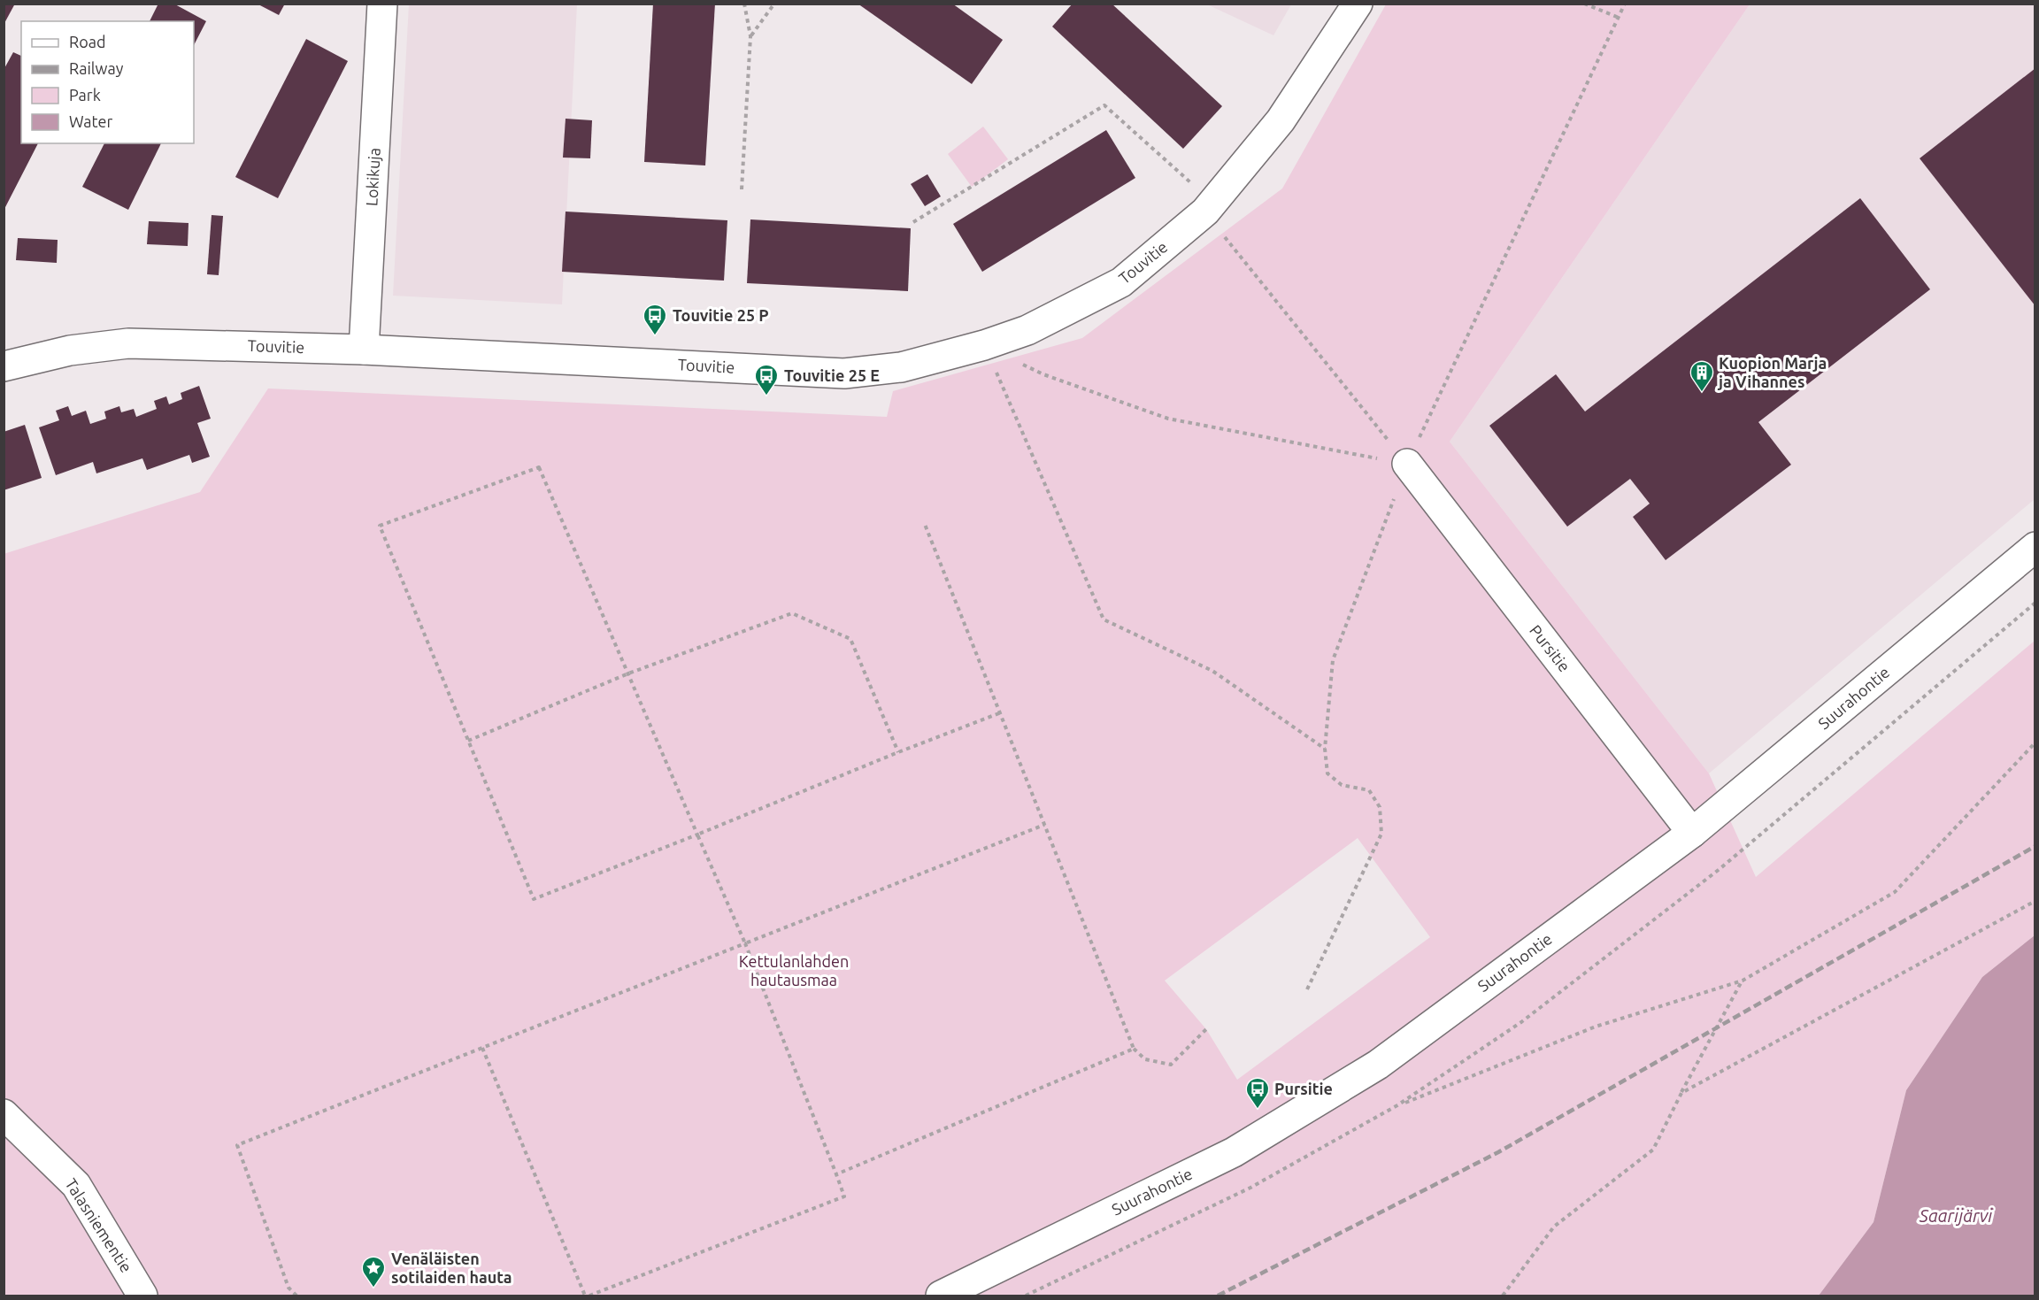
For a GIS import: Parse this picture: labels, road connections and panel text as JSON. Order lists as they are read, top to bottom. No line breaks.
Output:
{"streets":{"street":["Lokikuja","Touvitie","Pursitie","Suurahontie","Talasniementie"]},"crossings":[["Lokikuja","Touvitie"],["Pursitie","Suurahontie"]],"water":["Saarijärvi"],"parks":["Kettulanlahden hautausmaa"],"places":{"bus stop":["Touvitie 25 P","Touvitie 25 E","Pursitie"],"building":["Kuopion Marja ja Vihannes"],"place":["Venäläisten sotilaiden hauta"]},"legend":["Road","Railway","Park","Water"]}
